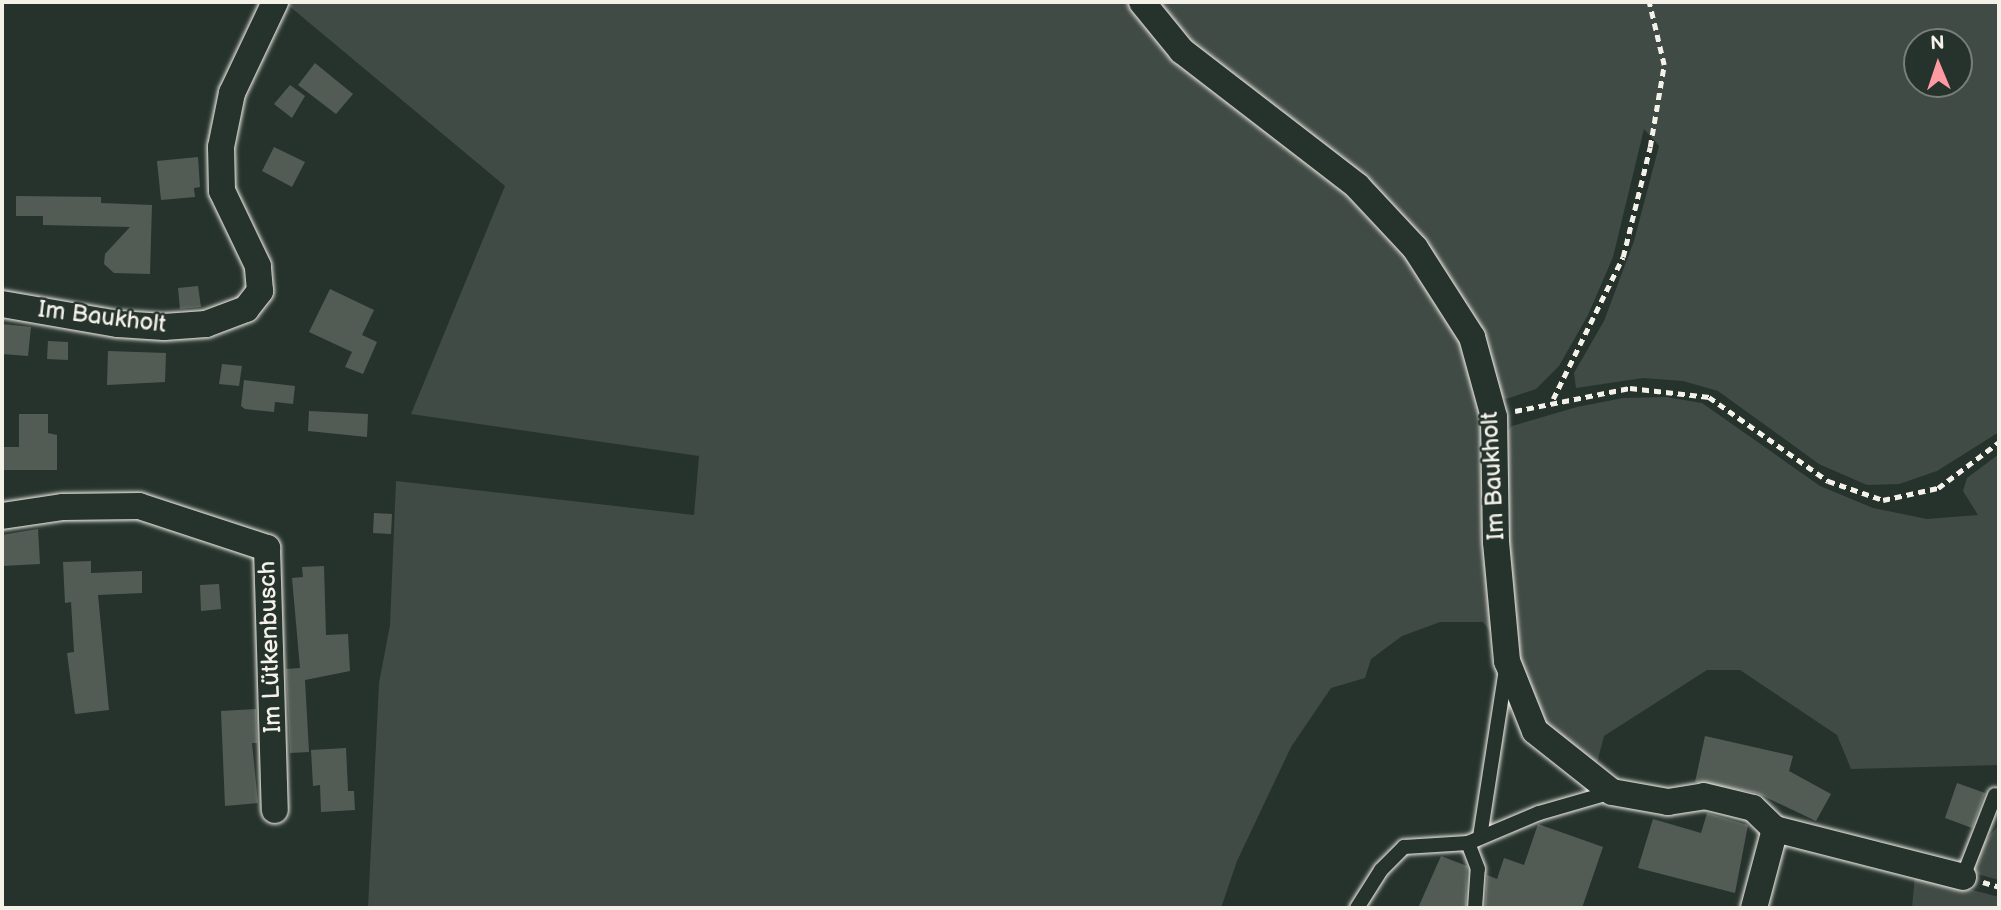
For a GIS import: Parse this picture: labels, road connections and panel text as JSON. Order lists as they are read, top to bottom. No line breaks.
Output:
{"streets":{"street":["Im Baukholt","Im Lütkenbusch"]},"north":"top"}
